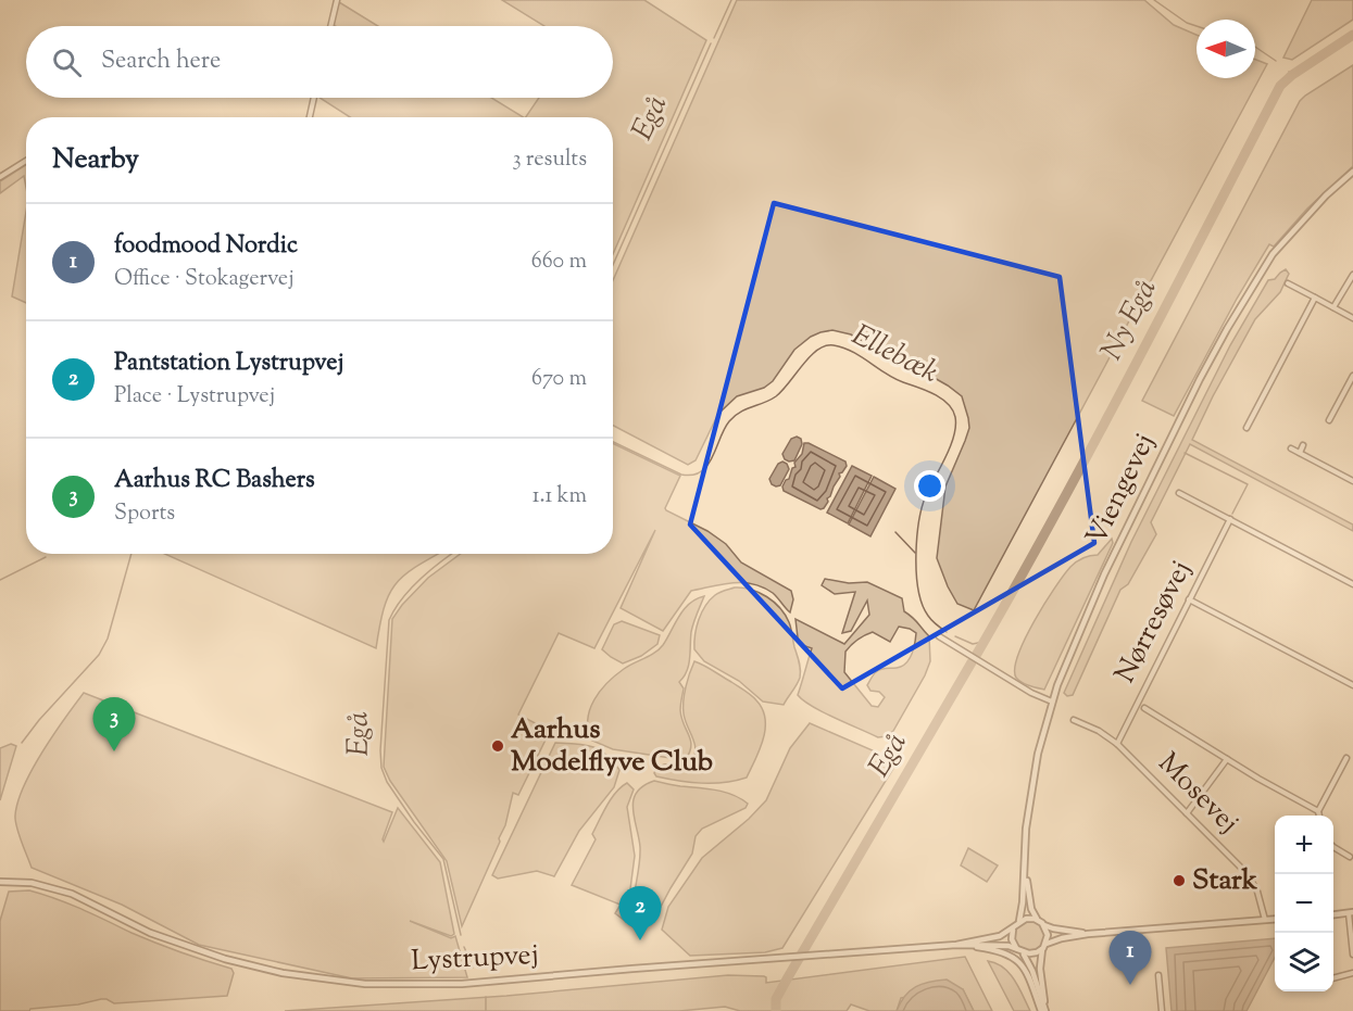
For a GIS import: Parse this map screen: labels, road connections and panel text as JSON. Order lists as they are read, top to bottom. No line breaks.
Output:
{"streets":{"street":["Viengevej","Nørresøvej","Mosevej","Lystrupvej"]},"crossings":[["Viengevej","Lystrupvej"],["Nørresøvej","Mosevej"]],"water":["Egå","Ny Egå","Ellebæk"],"places":["Aarhus Modelflyve Club","Stark"],"north":"left","page":{"search":"Search here","heading":["Nearby","3 results"],"list":[{"mark":"1","name":"foodmood Nordic","note":"Office · Stokagervej","value":"660 m"},{"mark":"2","name":"Pantstation Lystrupvej","note":"Place · Lystrupvej","value":"670 m"},{"mark":"3","name":"Aarhus RC Bashers","note":"Sports","value":"1.1 km"}],"pins":["3","2","1"],"map_buttons":["+","−"]}}
